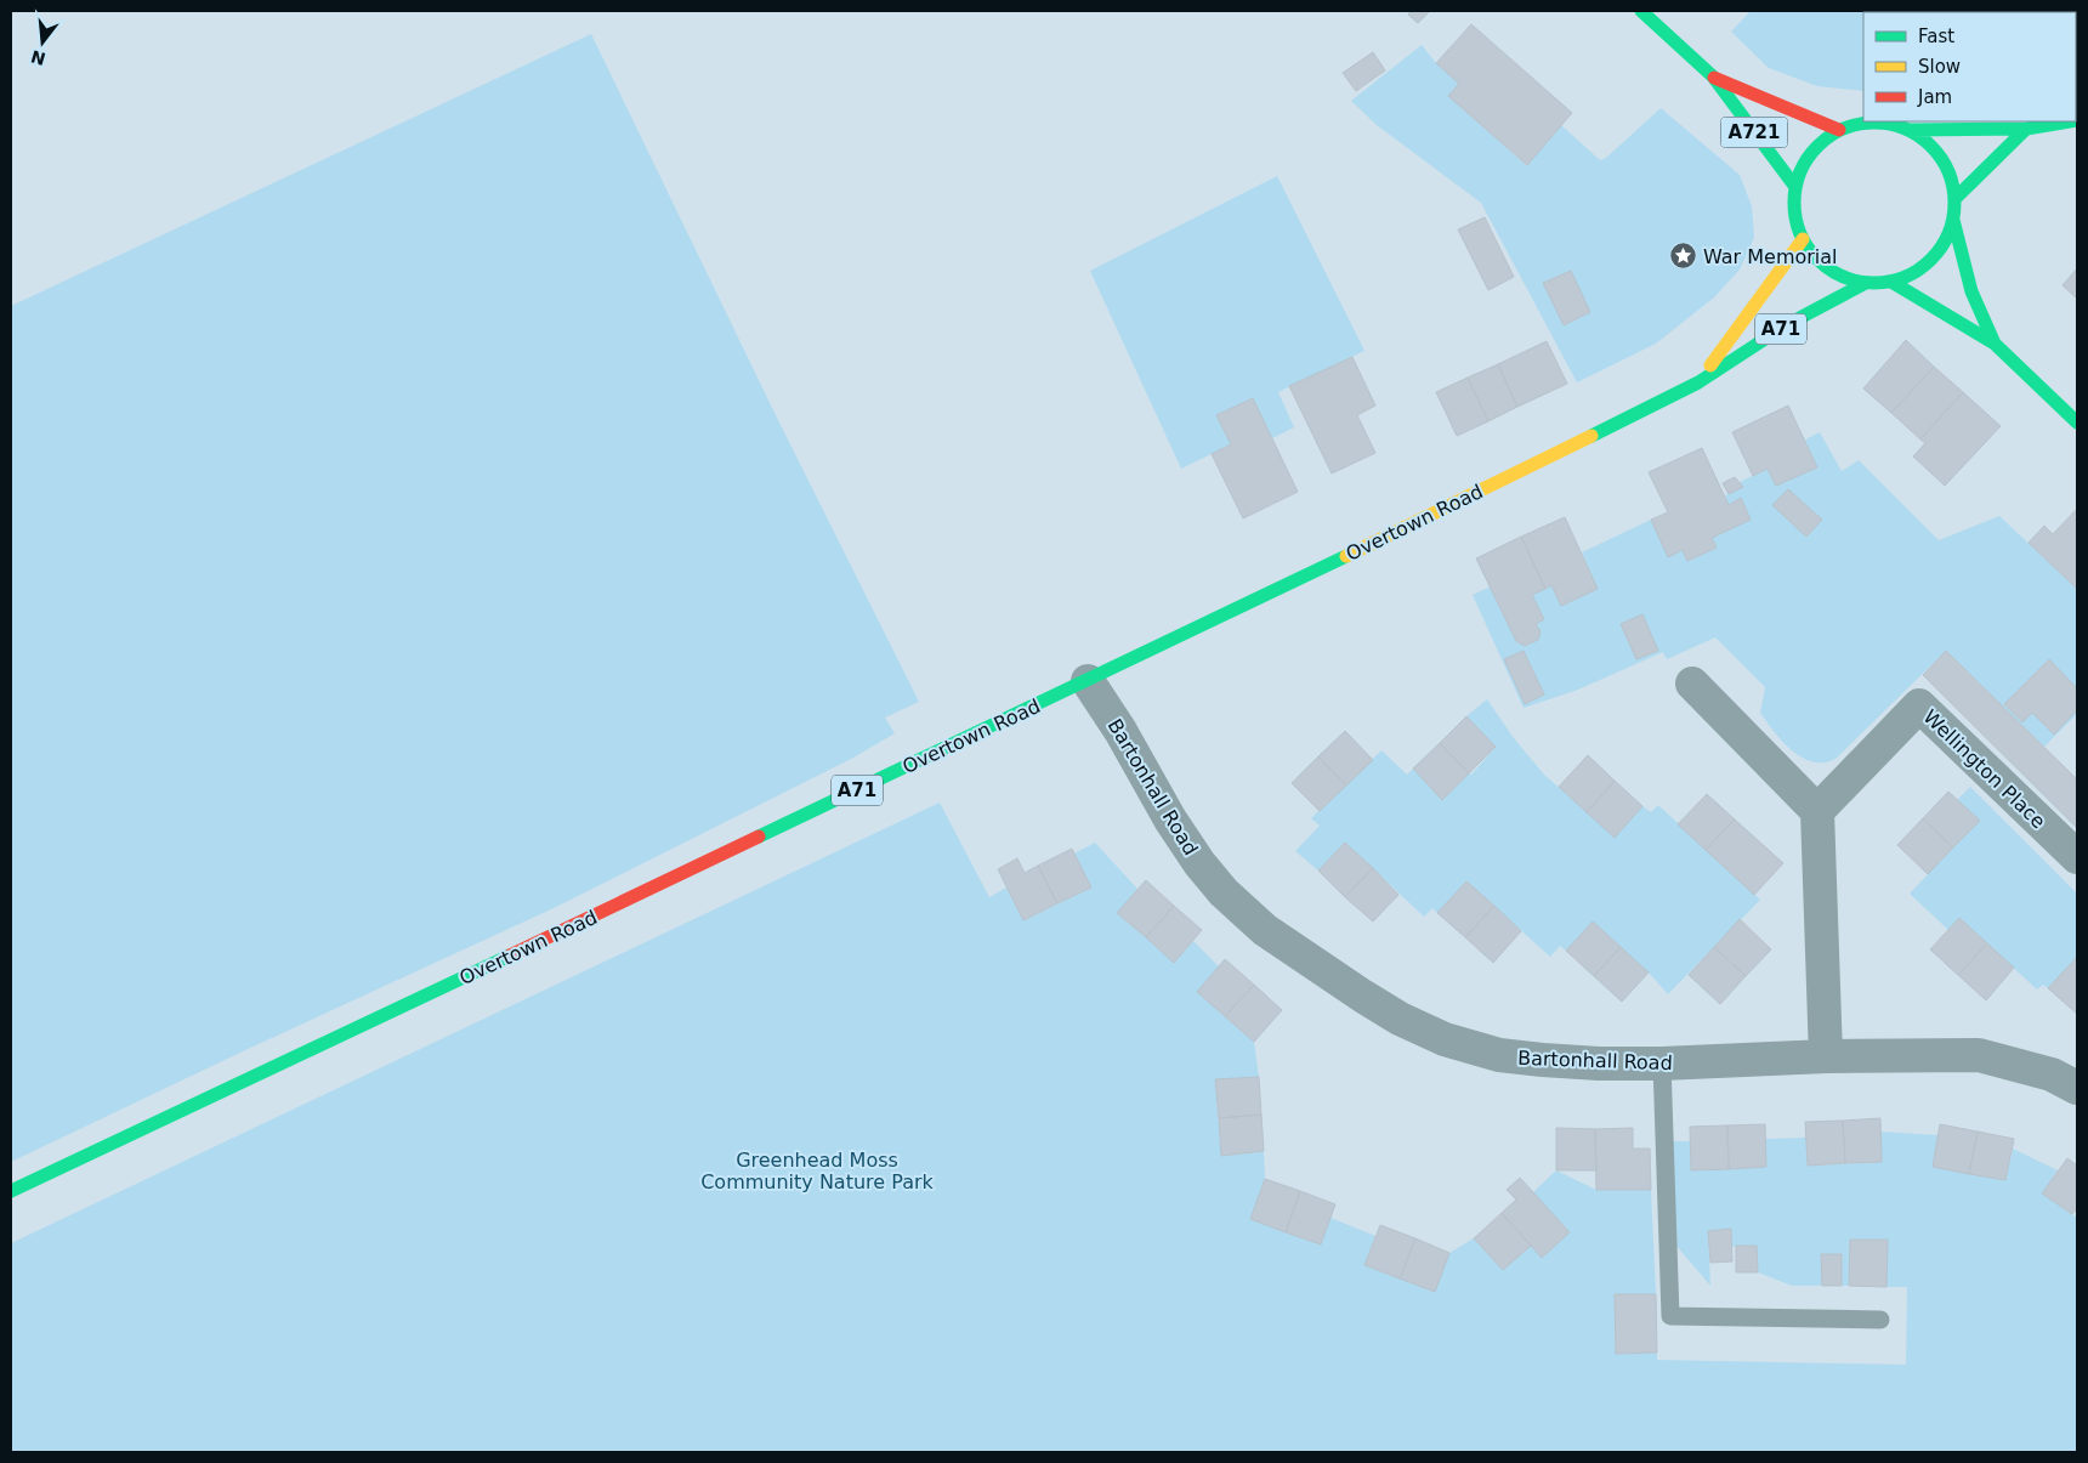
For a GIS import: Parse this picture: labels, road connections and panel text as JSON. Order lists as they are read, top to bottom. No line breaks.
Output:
{"streets":{"main road":["A721","A71","Overtown Road"],"street":["Wellington Place","Bartonhall Road"]},"crossings":[["A721","Overtown Road"],["Overtown Road","Bartonhall Road"]],"parks":["Greenhead Moss Community Nature Park"],"places":{"place":["War Memorial"]},"legend":["Fast","Slow","Jam"],"north":"bottom"}
